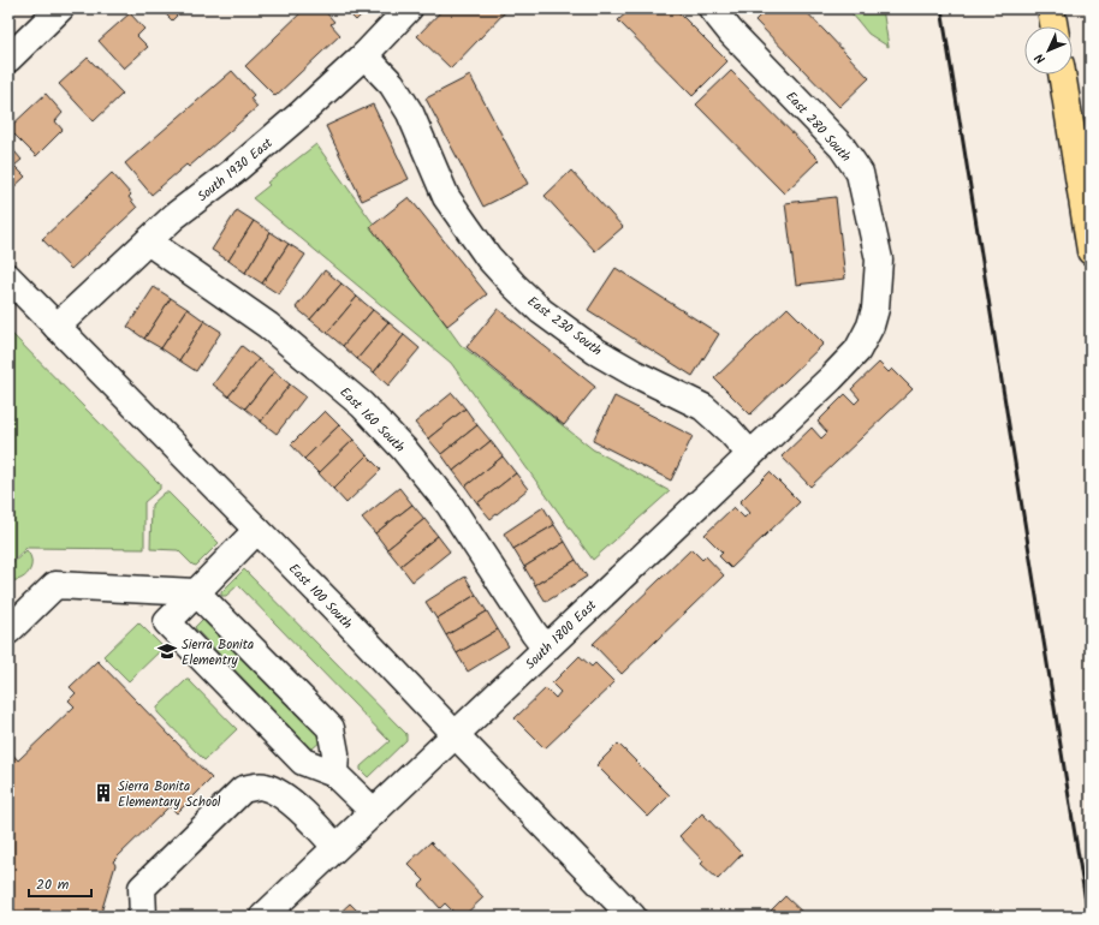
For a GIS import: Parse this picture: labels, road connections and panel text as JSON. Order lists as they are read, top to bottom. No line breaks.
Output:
{"streets":{"street":["East 280 South","South 1930 East","East 230 South","East 160 South","East 100 South","South 1800 East"]},"crossings":[["East 280 South","South 1800 East"],["South 1930 East","East 230 South"],["South 1930 East","East 160 South"],["South 1930 East","East 100 South"],["East 230 South","South 1800 East"],["East 160 South","South 1800 East"],["East 100 South","South 1800 East"]],"places":{"school or university":["Sierra Bonita Elementry"],"building":["Sierra Bonita Elementary School"]},"scale_bar":"20 m","north":"bottom left"}
